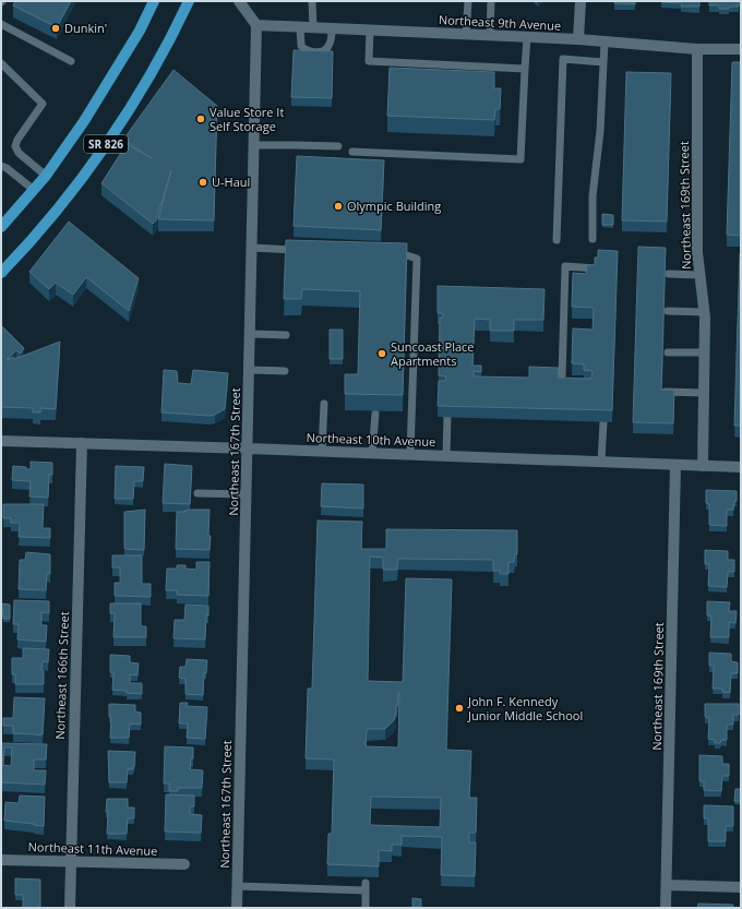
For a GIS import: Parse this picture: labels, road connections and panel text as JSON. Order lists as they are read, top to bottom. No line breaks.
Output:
{"streets":{"main road":["SR 826"],"street":["Northeast 9th Avenue","Northeast 169th Street","Northeast 10th Avenue","Northeast 167th Street","Northeast 166th Street","Northeast 11th Avenue"]},"crossings":[["Northeast 9th Avenue","Northeast 169th Street"],["Northeast 9th Avenue","Northeast 167th Street"],["Northeast 169th Street","Northeast 10th Avenue"],["Northeast 10th Avenue","Northeast 167th Street"],["Northeast 10th Avenue","Northeast 166th Street"],["Northeast 166th Street","Northeast 11th Avenue"]],"places":["Dunkin'","Value Store It Self Storage","U-Haul","Olympic Building","Suncoast Place Apartments","John F. Kennedy Junior Middle School"]}
